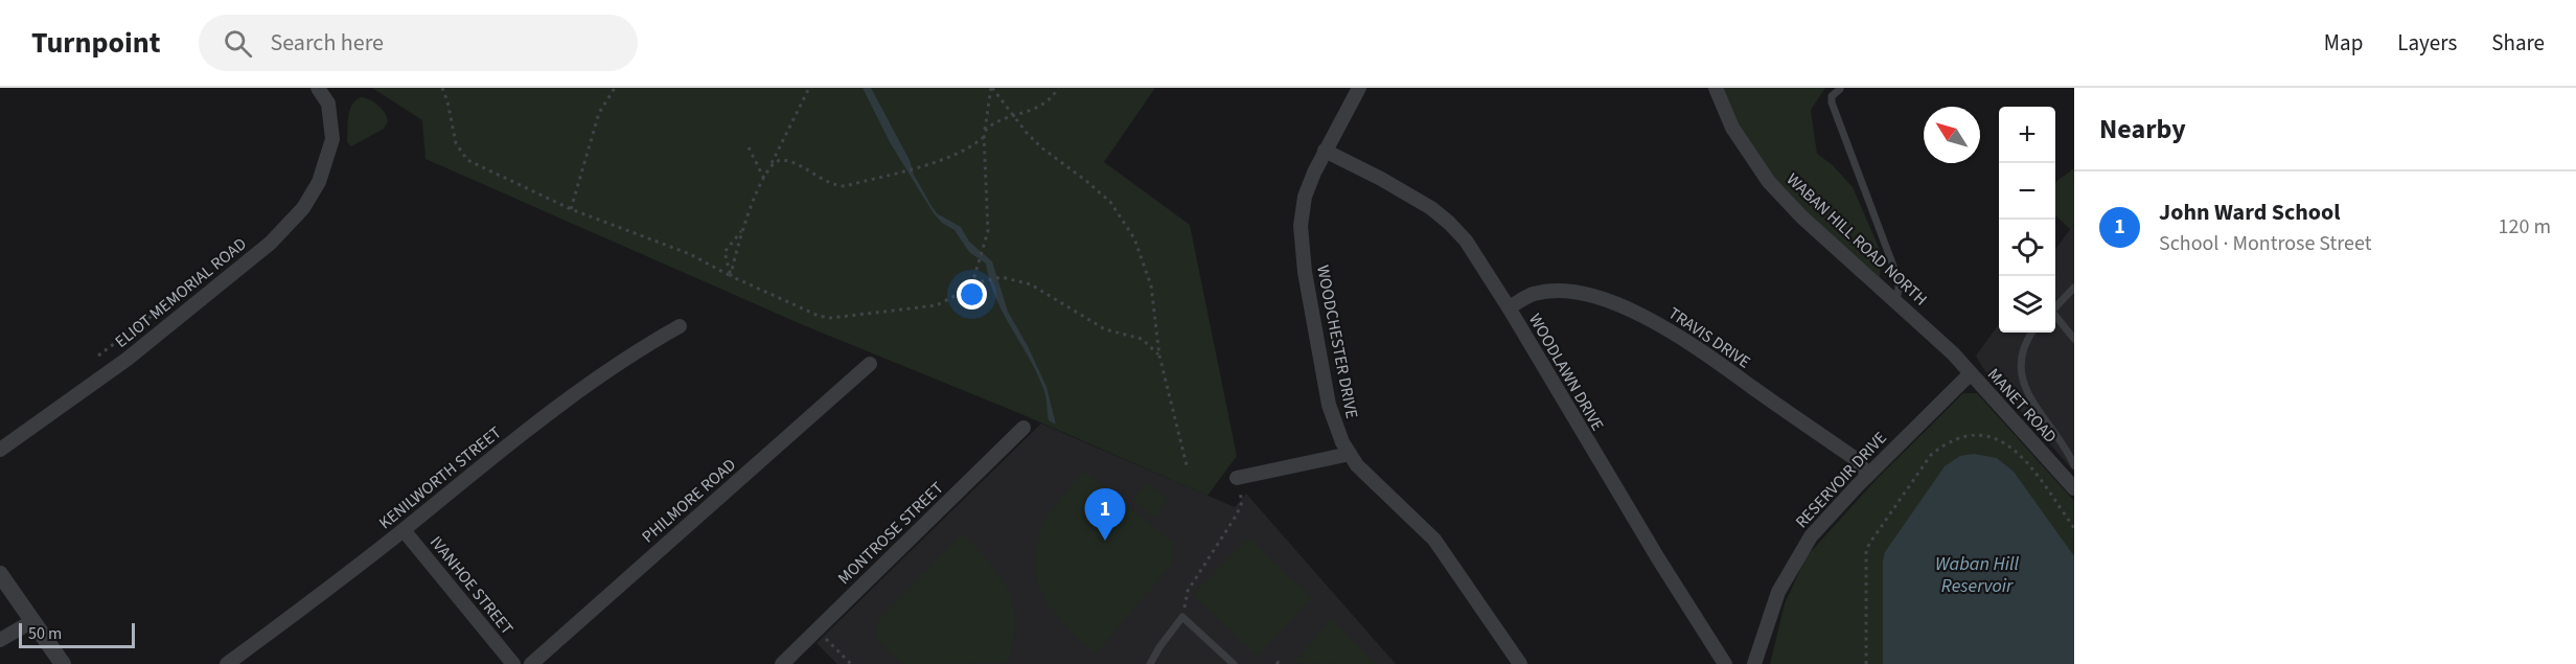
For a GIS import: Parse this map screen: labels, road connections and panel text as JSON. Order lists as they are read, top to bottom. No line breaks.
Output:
{"streets":{"street":["WABAN HILL ROAD NORTH","ELIOT MEMORIAL ROAD","TRAVIS DRIVE","WOODCHESTER DRIVE","WOODLAWN DRIVE","MANET ROAD","KENILWORTH STREET","RESERVOIR DRIVE","PHILMORE ROAD","MONTROSE STREET","IVANHOE STREET"]},"crossings":[["WABAN HILL ROAD NORTH","MANET ROAD"],["WABAN HILL ROAD NORTH","RESERVOIR DRIVE"],["TRAVIS DRIVE","WOODLAWN DRIVE"],["TRAVIS DRIVE","RESERVOIR DRIVE"],["WOODCHESTER DRIVE","WOODLAWN DRIVE"],["MANET ROAD","RESERVOIR DRIVE"],["KENILWORTH STREET","IVANHOE STREET"]],"water":["Waban Hill Reservoir"],"scale_bar":"50 m","north":"top left","page":{"header":"Turnpoint","search":"Search here","nav":["Map","Layers","Share"],"heading":"Nearby","map_buttons":["+","−"],"list":[{"mark":"1","name":"John Ward School","note":"School · Montrose Street","value":"120 m"}],"pins":"1","scale":"50 m"}}
